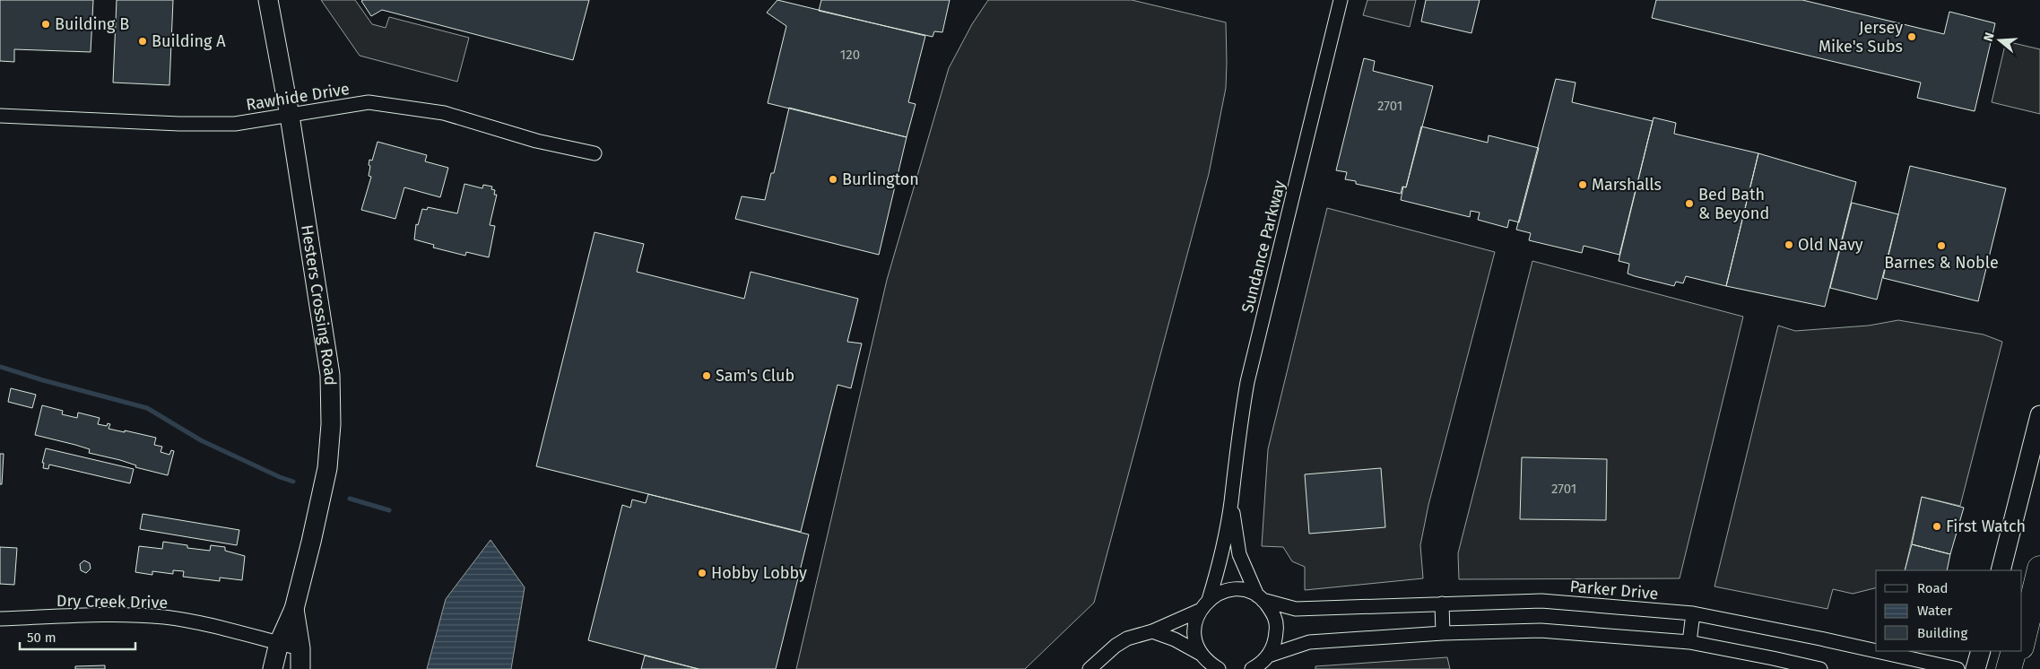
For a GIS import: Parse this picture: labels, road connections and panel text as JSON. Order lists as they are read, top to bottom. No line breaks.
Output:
{"streets":{"street":["Rawhide Drive","Sundance Parkway","Hesters Crossing Road","Parker Drive","Dry Creek Drive"]},"crossings":[["Rawhide Drive","Hesters Crossing Road"],["Sundance Parkway","Parker Drive"],["Hesters Crossing Road","Dry Creek Drive"]],"places":["Building B","Jersey Mike's Subs","Building A","Burlington","Marshalls","Bed Bath & Beyond","Old Navy","Barnes & Noble","Sam's Club","First Watch","Hobby Lobby"],"house_numbers":["120","2701","2701"],"legend":["Road","Water","Building"],"scale_bar":"50 m","north":"left"}
